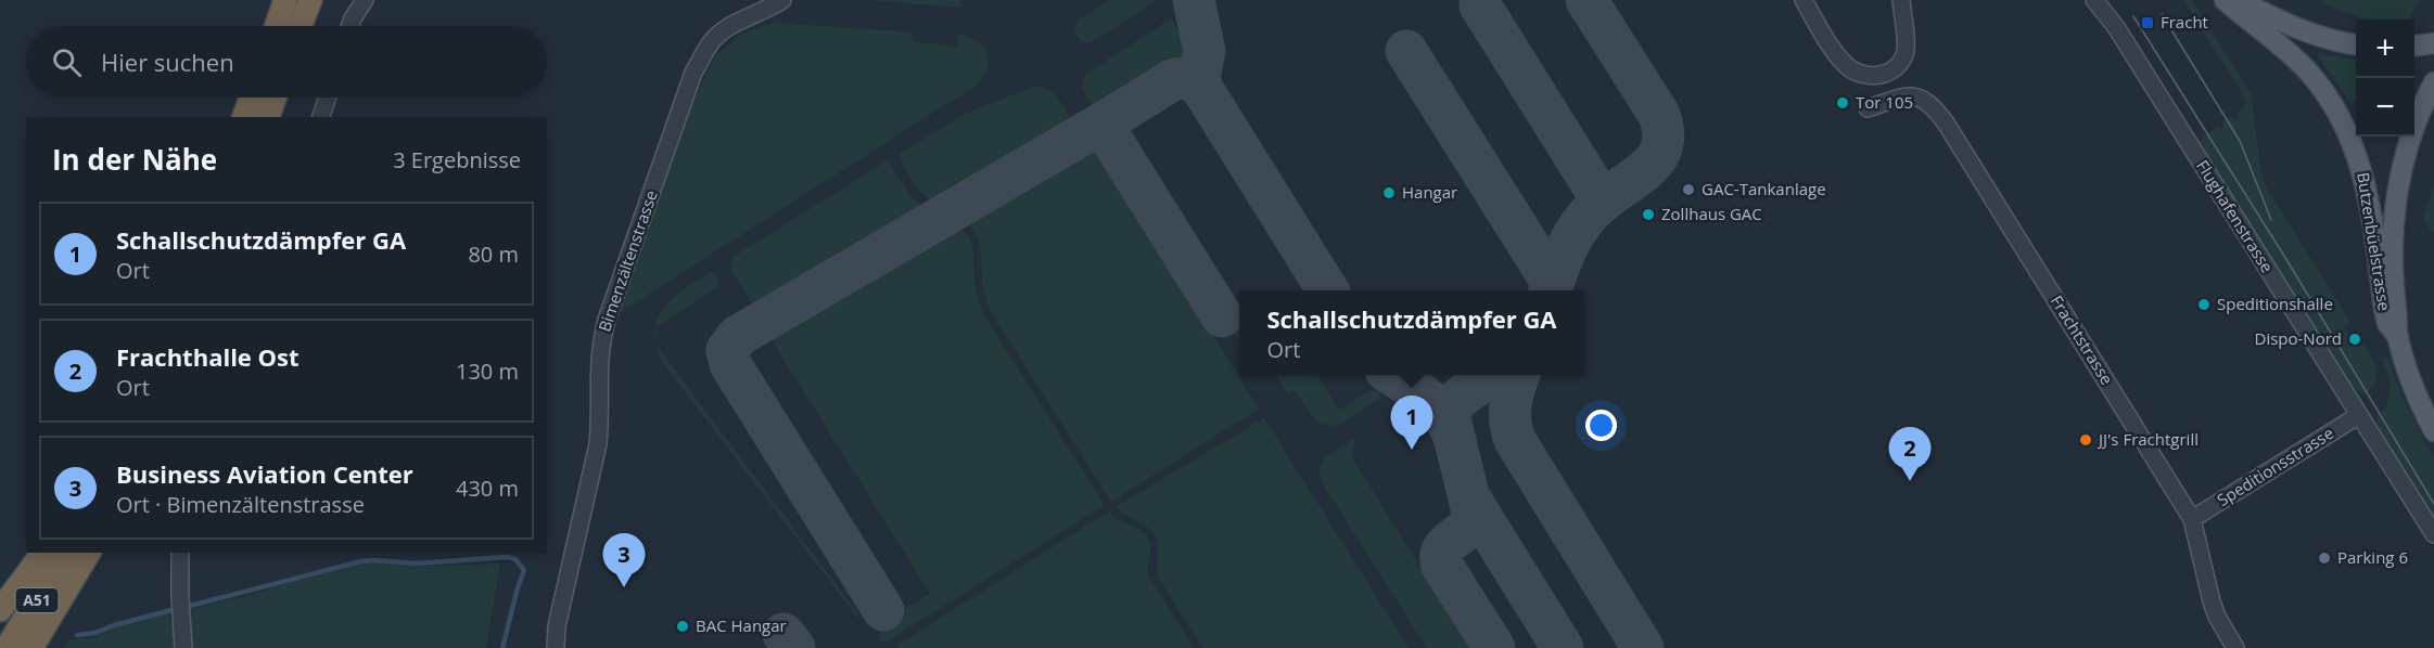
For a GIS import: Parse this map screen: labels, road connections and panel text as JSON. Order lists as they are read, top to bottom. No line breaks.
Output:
{"streets":{"highway":["A51"],"main road":["Butzenbüelstrasse"],"street":["Flughafenstrasse","Bimenzältenstrasse","Frachtstrasse","Speditionsstrasse"]},"crossings":[["Flughafenstrasse","Speditionsstrasse"],["Frachtstrasse","Speditionsstrasse"]],"places":{"transit":["Fracht"],"other":["Tor 105","GAC-Tankanlage","Hangar","Zollhaus GAC","Speditionshalle","Dispo-Nord","JJ's Frachtgrill","Parking 6","BAC Hangar"]},"page":{"map_buttons":["+","−"],"search":"Hier suchen","heading":["In der Nähe","3 Ergebnisse"],"list":[{"mark":"1","name":"Schallschutzdämpfer GA","note":"Ort","value":"80 m"},{"mark":"2","name":"Frachthalle Ost","note":"Ort","value":"130 m"},{"mark":"3","name":"Business Aviation Center","note":"Ort · Bimenzältenstrasse","value":"430 m"}],"popup":["Schallschutzdämpfer GA","Ort"],"pins":["1","2","3"]}}
